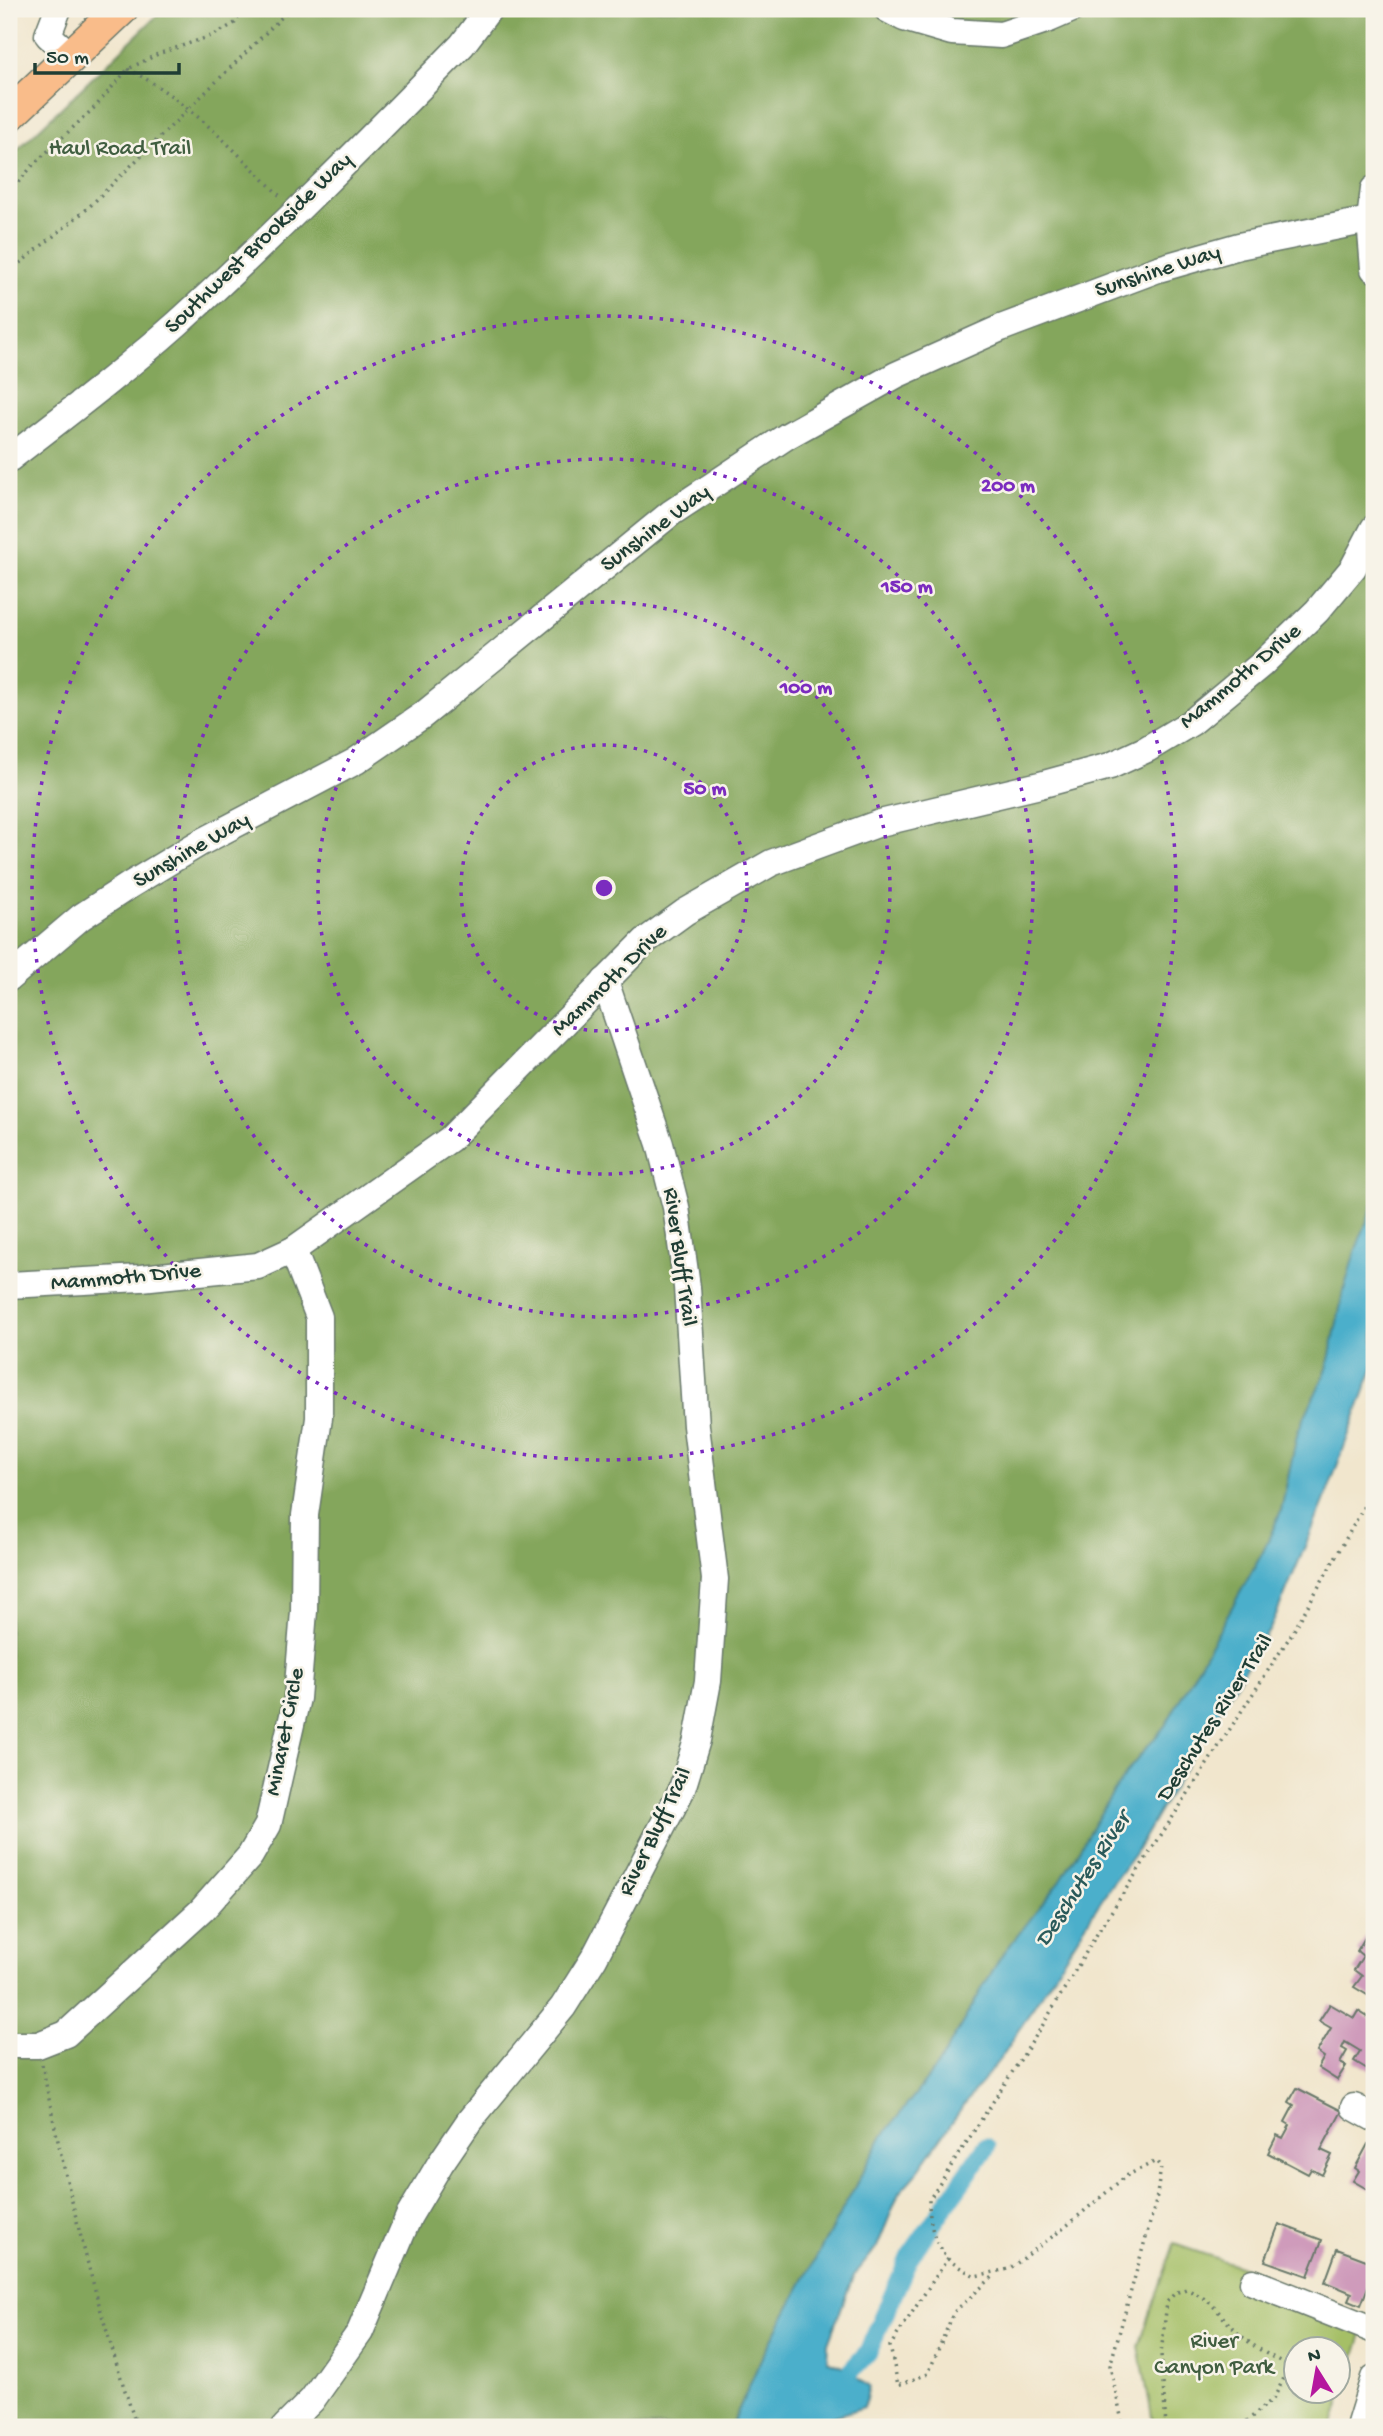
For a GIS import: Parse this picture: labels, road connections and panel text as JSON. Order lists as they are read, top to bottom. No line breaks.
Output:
{"streets":{"street":["Southwest Brookside Way","Sunshine Way","Mammoth Drive","River Bluff Trail","Minaret Circle"],"path":["Deschutes River Trail"]},"crossings":[["Mammoth Drive","River Bluff Trail"],["Mammoth Drive","Minaret Circle"]],"water":["Deschutes River"],"parks":["Haul Road Trail","River Canyon Park"],"scale_bar":"50 m","north":"top","rings":["200 m","150 m","100 m","50 m"]}
